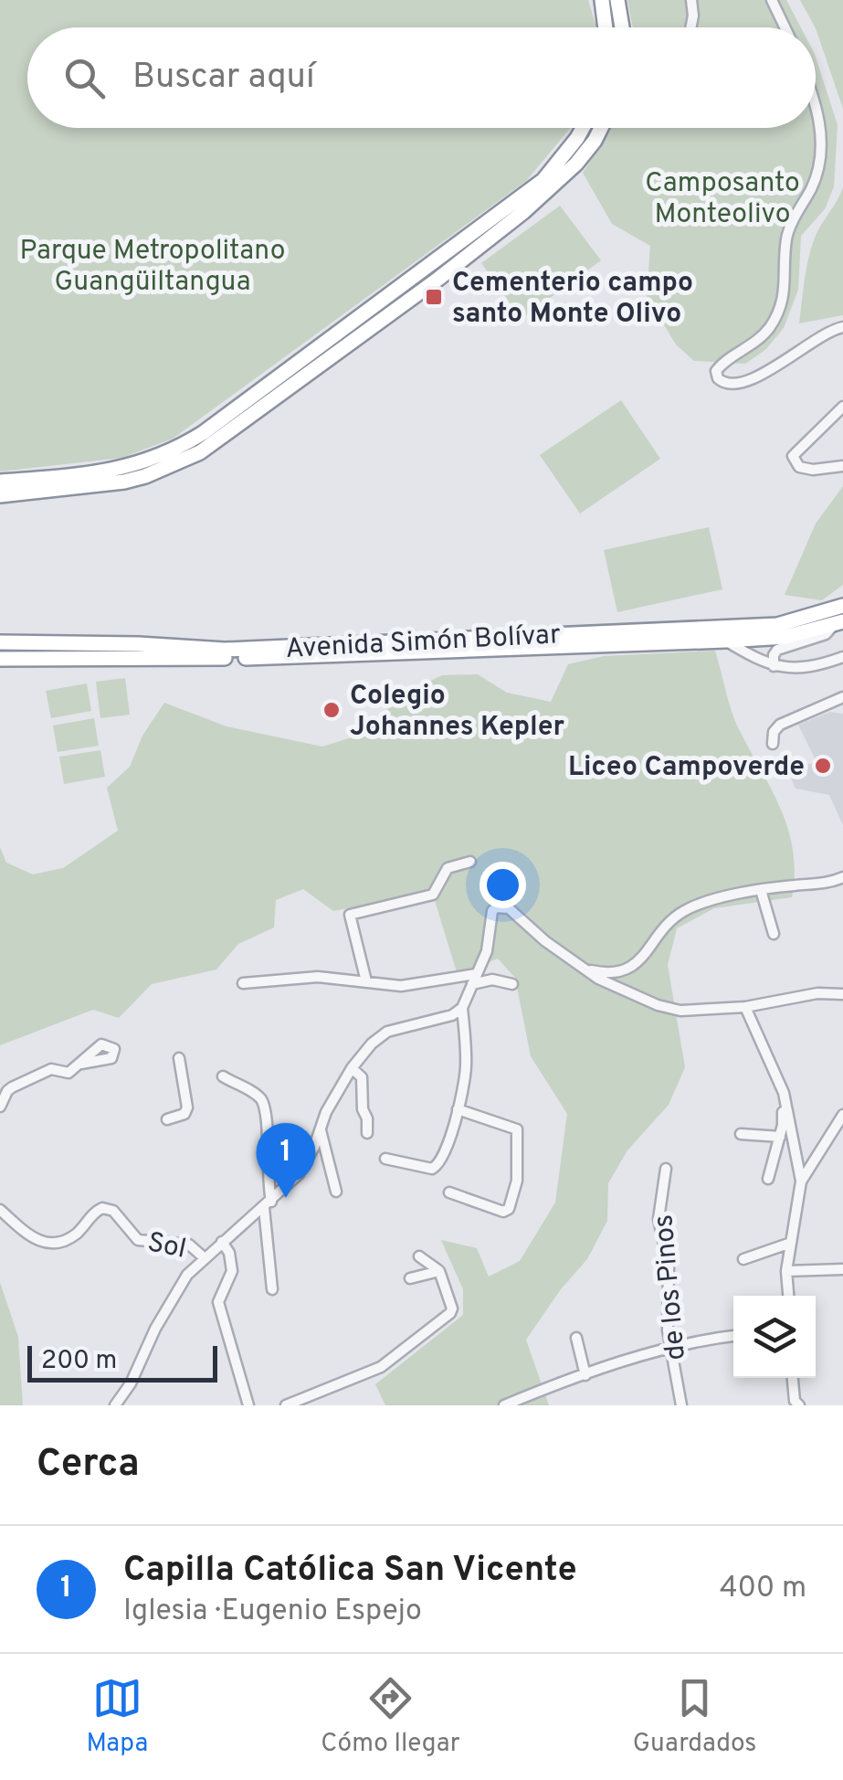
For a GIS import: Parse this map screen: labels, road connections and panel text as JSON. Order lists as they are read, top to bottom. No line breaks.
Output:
{"streets":{"highway":["Avenida Simón Bolívar"],"street":["Sol","de los Pinos"]},"parks":["Camposanto Monteolivo","Parque Metropolitano Guangüiltangua"],"places":{"transit":["Cementerio campo santo Monte Olivo"],"other":["Colegio Johannes Kepler","Liceo Campoverde"]},"scale_bar":"200 m","page":{"search":"Buscar aquí","pins":"1","scale":"200 m","heading":"Cerca","list":[{"mark":"1","name":"Capilla Católica San Vicente","note":"Iglesia · Eugenio Espejo","value":"400 m"}],"nav":["Mapa","Cómo llegar","Guardados"]}}
